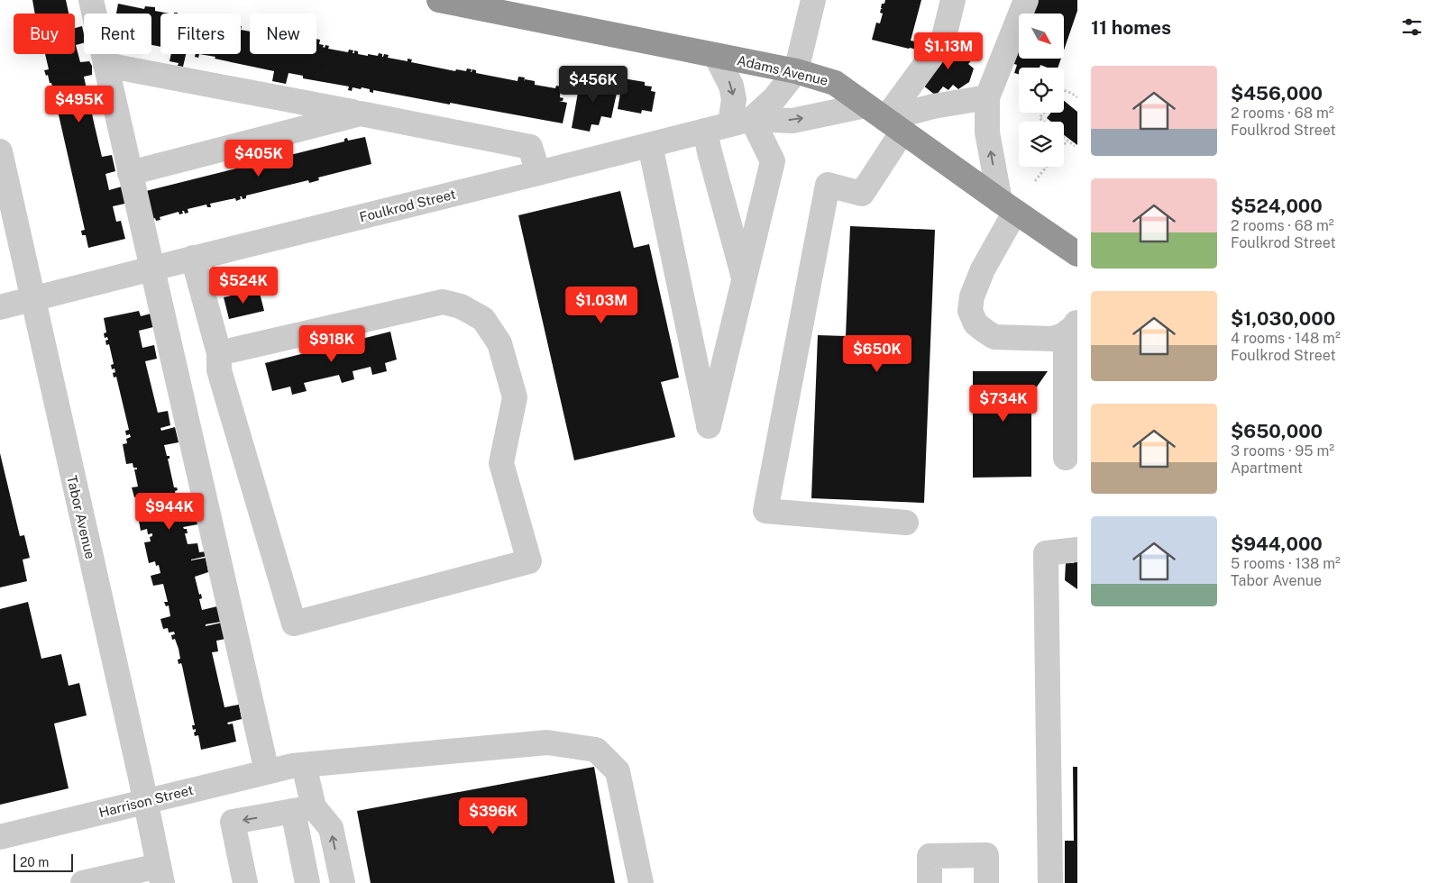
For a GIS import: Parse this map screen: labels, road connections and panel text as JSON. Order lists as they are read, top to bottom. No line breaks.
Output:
{"streets":{"highway":["Adams Avenue"],"street":["Foulkrod Street","Tabor Avenue","Harrison Street"]},"crossings":[["Adams Avenue","Foulkrod Street"],["Foulkrod Street","Tabor Avenue"],["Tabor Avenue","Harrison Street"]],"scale_bar":"20 m","north":"bottom right","page":{"heading":"11 homes","chip":["Buy","Rent","Filters","New"],"price":["$1.13M","$456K","$495K","$405K","$524K","$1.03M","$918K","$650K","$734K","$944K","$396K"],"list":[{"name":"$456,000","note":"2 rooms · 68 m² · Foulkrod Street"},{"name":"$524,000","note":"2 rooms · 68 m² · Foulkrod Street"},{"name":"$1,030,000","note":"4 rooms · 148 m² · Foulkrod Street"},{"name":"$650,000","note":"3 rooms · 95 m² · Apartment"},{"name":"$944,000","note":"5 rooms · 138 m² · Tabor Avenue"}],"scale":"20 m"}}
